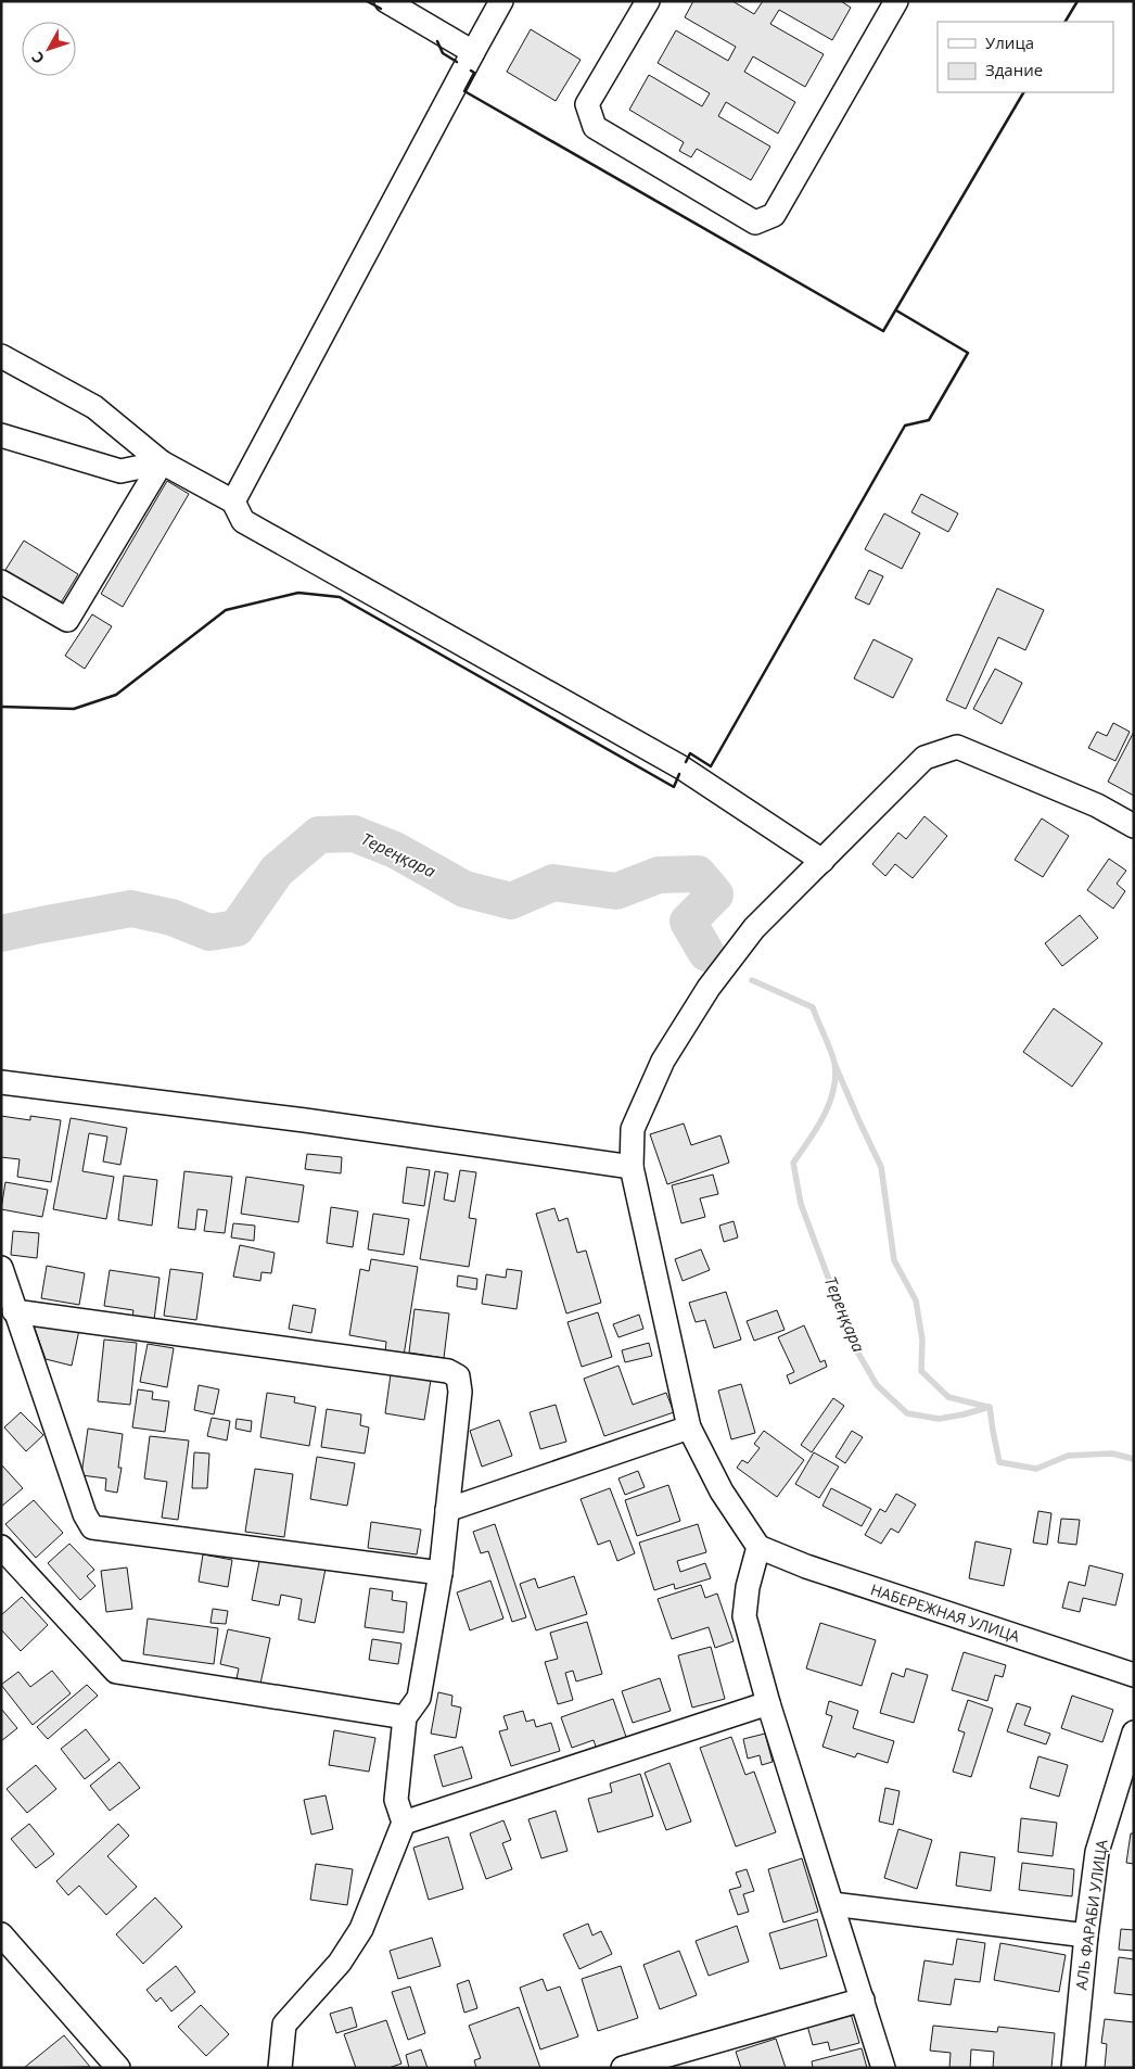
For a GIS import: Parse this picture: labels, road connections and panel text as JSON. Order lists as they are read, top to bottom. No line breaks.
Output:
{"streets":{"street":["НАБЕРЕЖНАЯ УЛИЦА","АЛЬ ФАРАБИ УЛИЦА"]},"water":["Тереңқара"],"legend":["Улица","Здание"],"north":"bottom left"}
